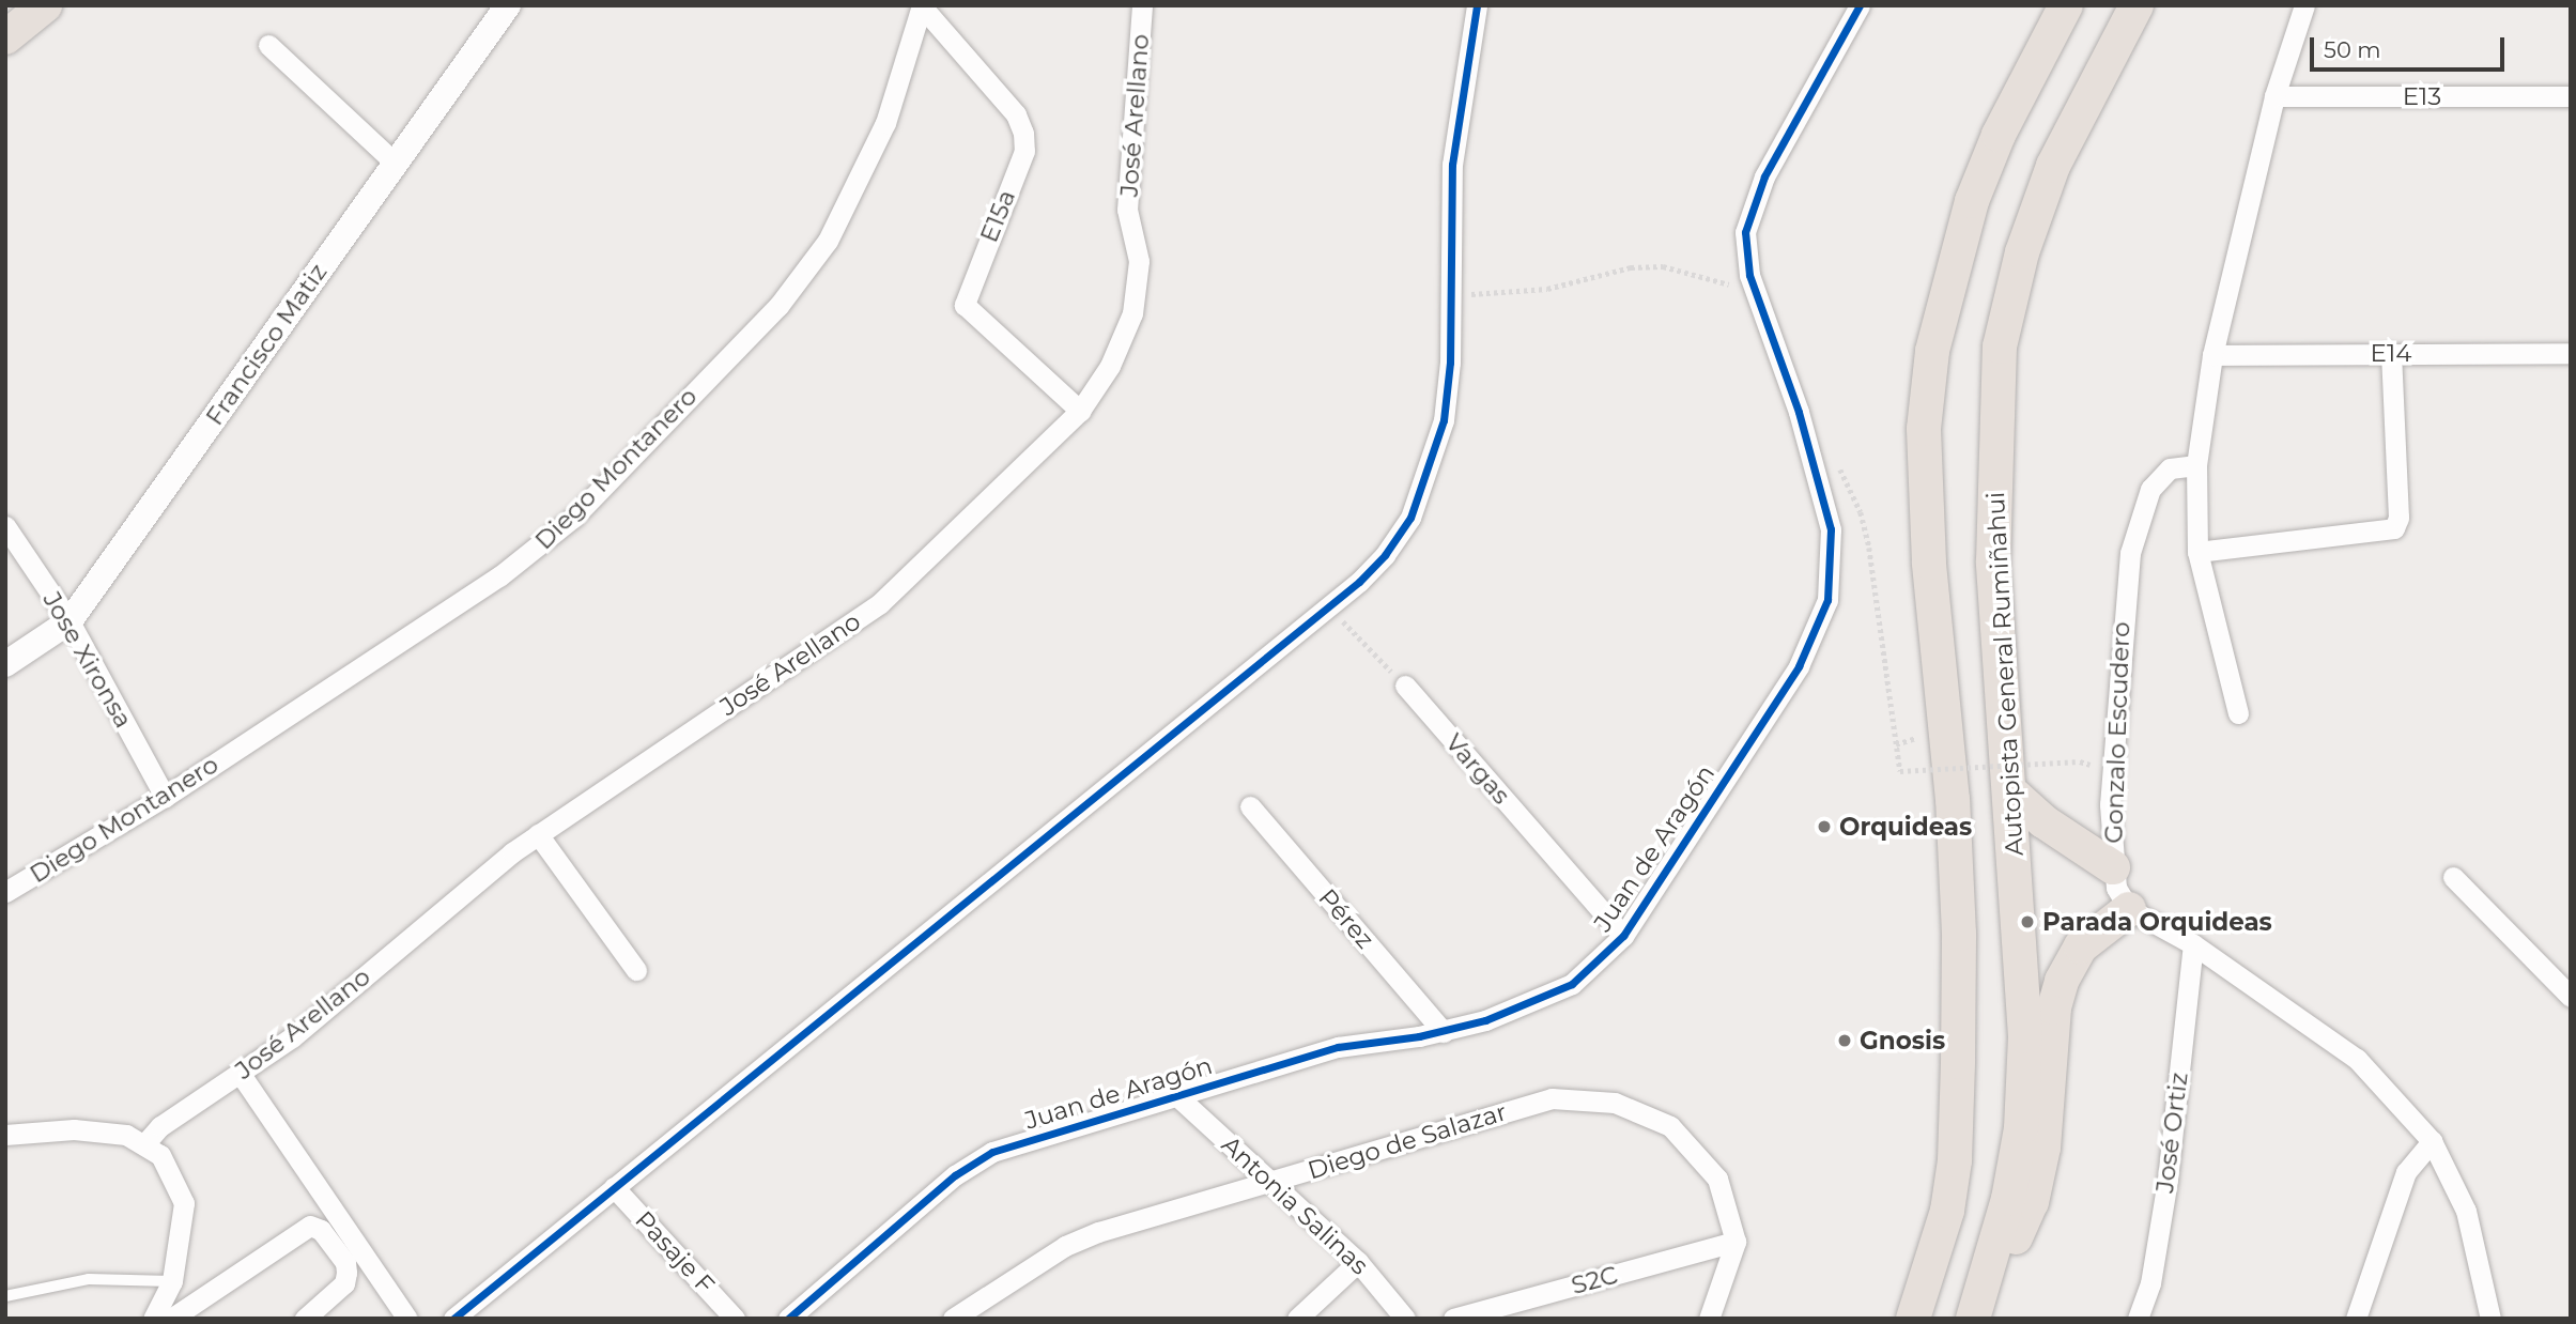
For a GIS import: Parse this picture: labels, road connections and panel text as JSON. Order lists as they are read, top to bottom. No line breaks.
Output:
{"streets":{"highway":["Autopista General Rumiñahui"],"street":["E13","José Arellano","E15a","Francisco Matiz","E14","Diego Montanero","Jose Xironsa","Gonzalo Escudero","Vargas","Juan de Aragón","Pérez","José Ortiz","Diego de Salazar","Antonia Salinas","Pasaje F","S2C"]},"crossings":[["José Arellano","E15a"],["E15a","Diego Montanero"],["Francisco Matiz","Jose Xironsa"],["Diego Montanero","Jose Xironsa"],["Vargas","Juan de Aragón"],["Juan de Aragón","Pérez"],["Juan de Aragón","Antonia Salinas"],["Diego de Salazar","Antonia Salinas"],["Diego de Salazar","S2C"]],"places":["Orquideas","Parada Orquideas","Gnosis"],"scale_bar":"50 m"}
